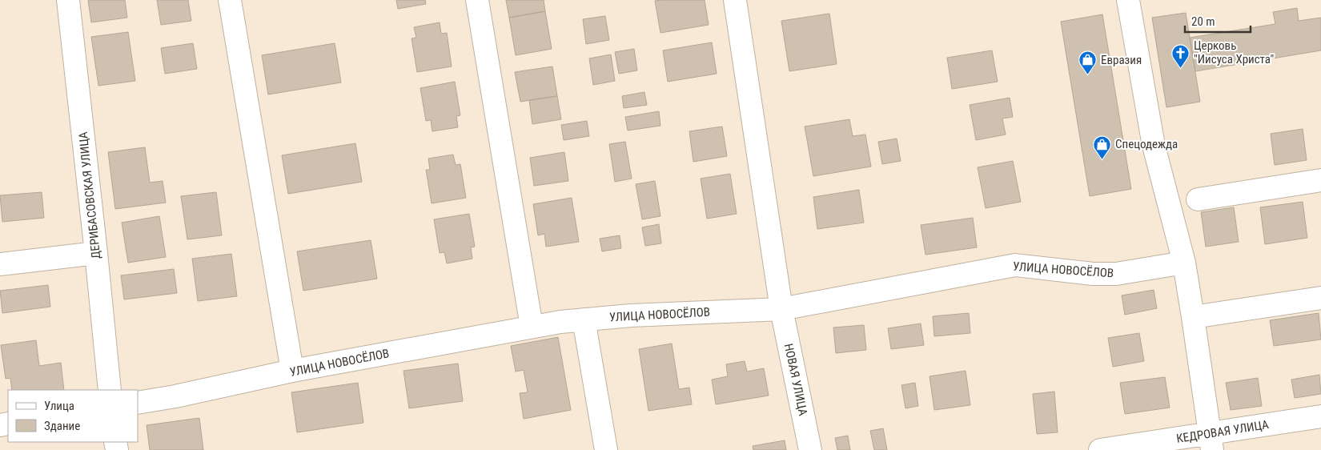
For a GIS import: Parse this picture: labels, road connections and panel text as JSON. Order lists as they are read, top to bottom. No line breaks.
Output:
{"streets":{"street":["ДЕРИБАСОВСКАЯ УЛИЦА","УЛИЦА НОВОСЁЛОВ","НОВАЯ УЛИЦА","КЕДРОВАЯ УЛИЦА"]},"crossings":[["УЛИЦА НОВОСЁЛОВ","НОВАЯ УЛИЦА"]],"places":{"church":["Церковь \"Иисуса Христа\""],"shop":["Евразия","Спецодежда"]},"legend":["Улица","Здание"],"scale_bar":"20 m"}
